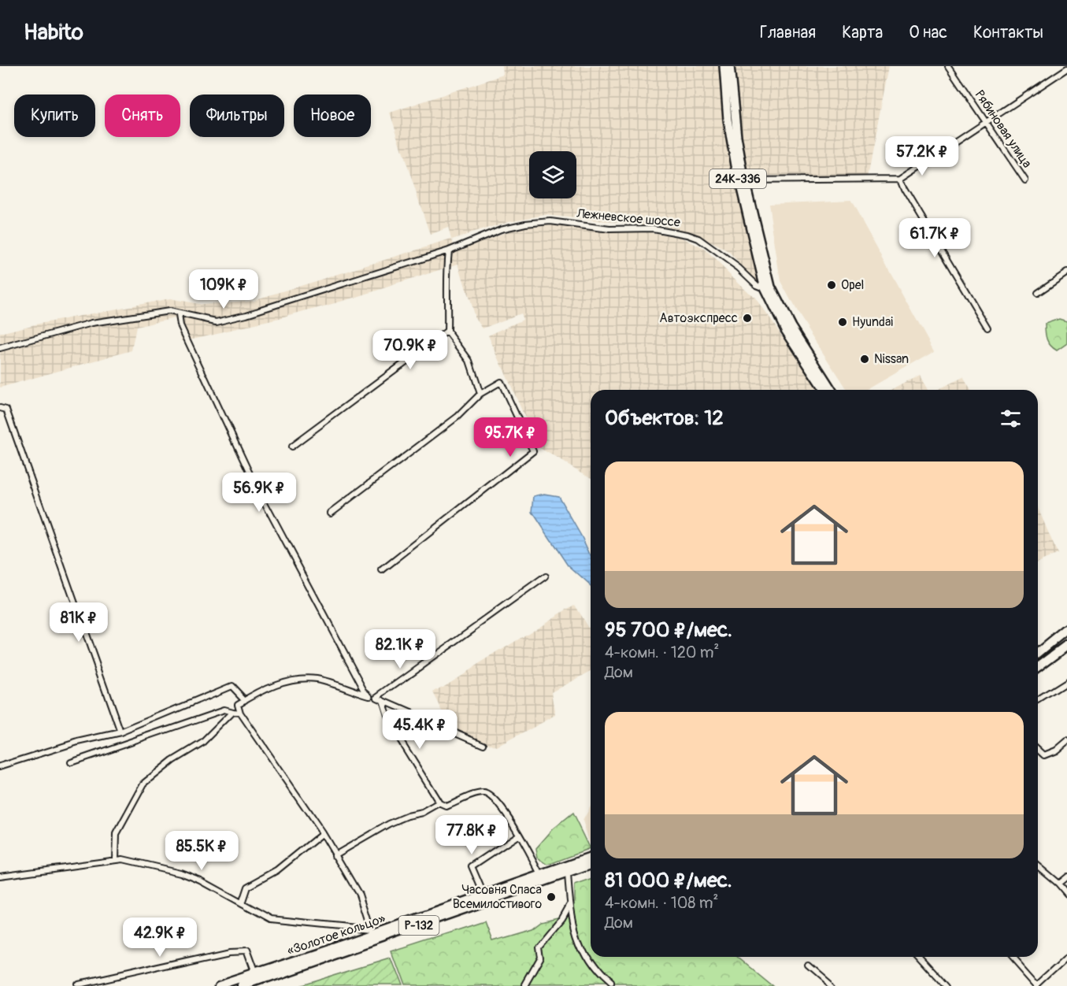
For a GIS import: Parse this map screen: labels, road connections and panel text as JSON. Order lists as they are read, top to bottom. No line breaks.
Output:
{"streets":{"highway":["Р-132","«Золотое кольцо»"],"main road":["24К-336"],"street":["Рябиновая улица","Лежневское шоссе"]},"crossings":[["24К-336","Лежневское шоссе"]],"places":["Opel","Автоэкспресс","Hyundai","Nissan","Часовня Спаса Всемилостивого"],"page":{"header":"Habito","nav":["Главная","Карта","О нас","Контакты"],"chip":["Купить","Снять","Фильтры","Новое"],"price":["57.2K ₽","61.7K ₽","109K ₽","70.9K ₽","95.7K ₽","56.9K ₽","81K ₽","82.1K ₽","45.4K ₽","77.8K ₽","85.5K ₽","42.9K ₽"],"heading":"Объектов: 12","list":[{"name":"95 700 ₽/мес.","note":"4-комн. · 120 m² · Дом"},{"name":"81 000 ₽/мес.","note":"4-комн. · 108 m² · Дом"}]}}
